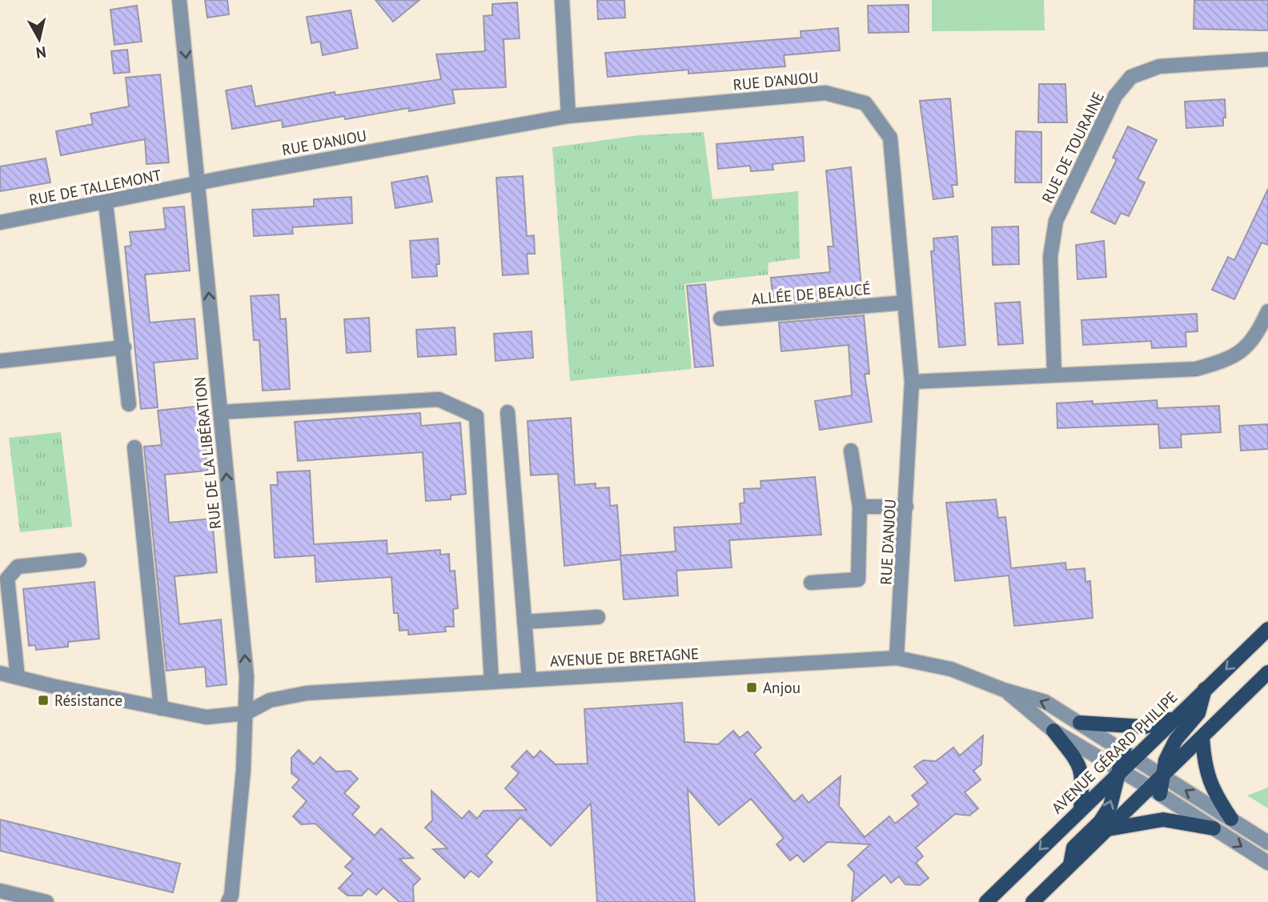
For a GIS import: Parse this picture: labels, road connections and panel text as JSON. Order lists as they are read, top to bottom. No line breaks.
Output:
{"streets":{"main road":["AVENUE GÉRARD PHILIPE"],"street":["RUE D'ANJOU","RUE DE TOURAINE","RUE DE TALLEMONT","ALLÉE DE BEAUCÉ","RUE DE LA LIBÉRATION","AVENUE DE BRETAGNE"]},"crossings":[["RUE D'ANJOU","RUE DE TALLEMONT"],["RUE D'ANJOU","ALLÉE DE BEAUCÉ"],["RUE D'ANJOU","RUE DE LA LIBÉRATION"],["RUE D'ANJOU","AVENUE DE BRETAGNE"],["RUE DE TALLEMONT","RUE DE LA LIBÉRATION"],["RUE DE LA LIBÉRATION","AVENUE DE BRETAGNE"],["AVENUE DE BRETAGNE","AVENUE GÉRARD PHILIPE"]],"places":{"transit":["Anjou","Résistance"]},"north":"bottom"}
